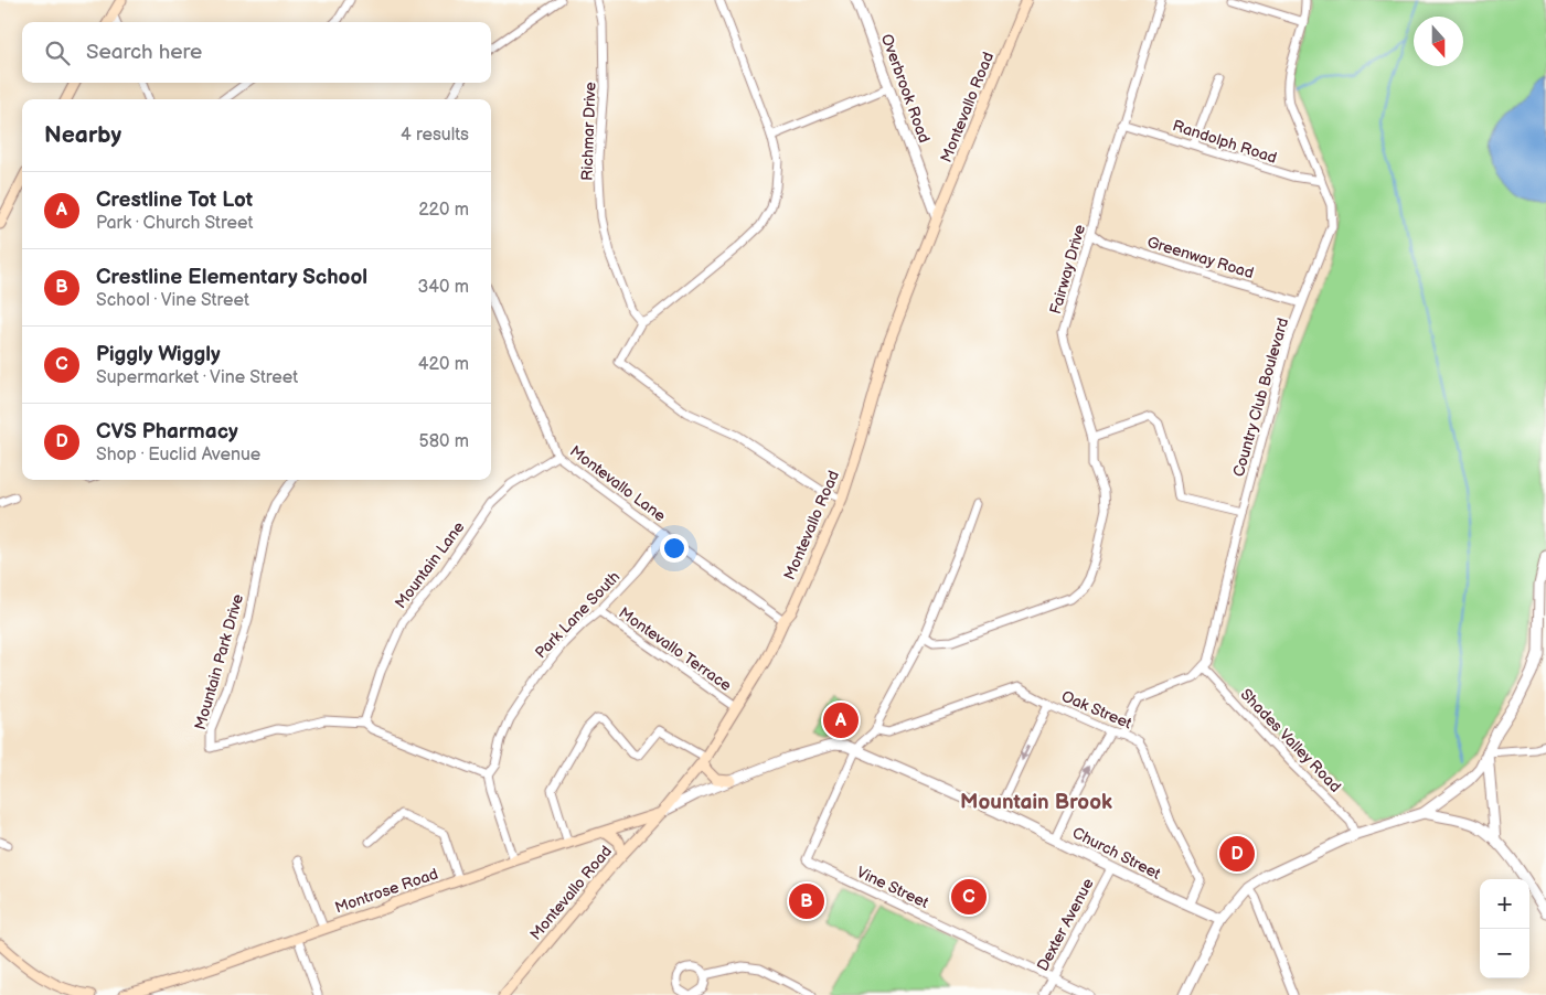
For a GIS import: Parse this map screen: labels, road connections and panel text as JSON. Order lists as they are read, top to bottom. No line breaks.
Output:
{"streets":{"main road":["Montevallo Road","Montrose Road"],"street":["Overbrook Road","Richmar Drive","Randolph Road","Greenway Road","Fairway Drive","Country Club Boulevard","Montevallo Lane","Mountain Lane","Park Lane South","Montevallo Terrace","Mountain Park Drive","Oak Street","Shades Valley Road","Church Street","Vine Street","Dexter Avenue"]},"crossings":[["Overbrook Road","Montevallo Road"],["Montevallo Road","Montevallo Lane"],["Montevallo Road","Montevallo Terrace"],["Montevallo Road","Church Street"],["Montevallo Road","Montrose Road"],["Randolph Road","Fairway Drive"],["Randolph Road","Country Club Boulevard"],["Greenway Road","Fairway Drive"],["Greenway Road","Country Club Boulevard"],["Country Club Boulevard","Shades Valley Road"],["Montevallo Lane","Mountain Lane"],["Montevallo Lane","Park Lane South"],["Mountain Lane","Mountain Park Drive"],["Park Lane South","Montevallo Terrace"],["Park Lane South","Mountain Park Drive"],["Oak Street","Church Street"],["Church Street","Vine Street"],["Church Street","Montrose Road"],["Church Street","Dexter Avenue"],["Vine Street","Dexter Avenue"]],"districts":["Mountain Brook"],"north":"bottom","page":{"search":"Search here","heading":["Nearby","4 results"],"list":[{"mark":"A","name":"Crestline Tot Lot","note":"Park · Church Street","value":"220 m"},{"mark":"B","name":"Crestline Elementary School","note":"School · Vine Street","value":"340 m"},{"mark":"C","name":"Piggly Wiggly","note":"Supermarket · Vine Street","value":"420 m"},{"mark":"D","name":"CVS Pharmacy","note":"Shop · Euclid Avenue","value":"580 m"}],"pins":["A","D","C","B"],"map_buttons":["+","−"]}}
